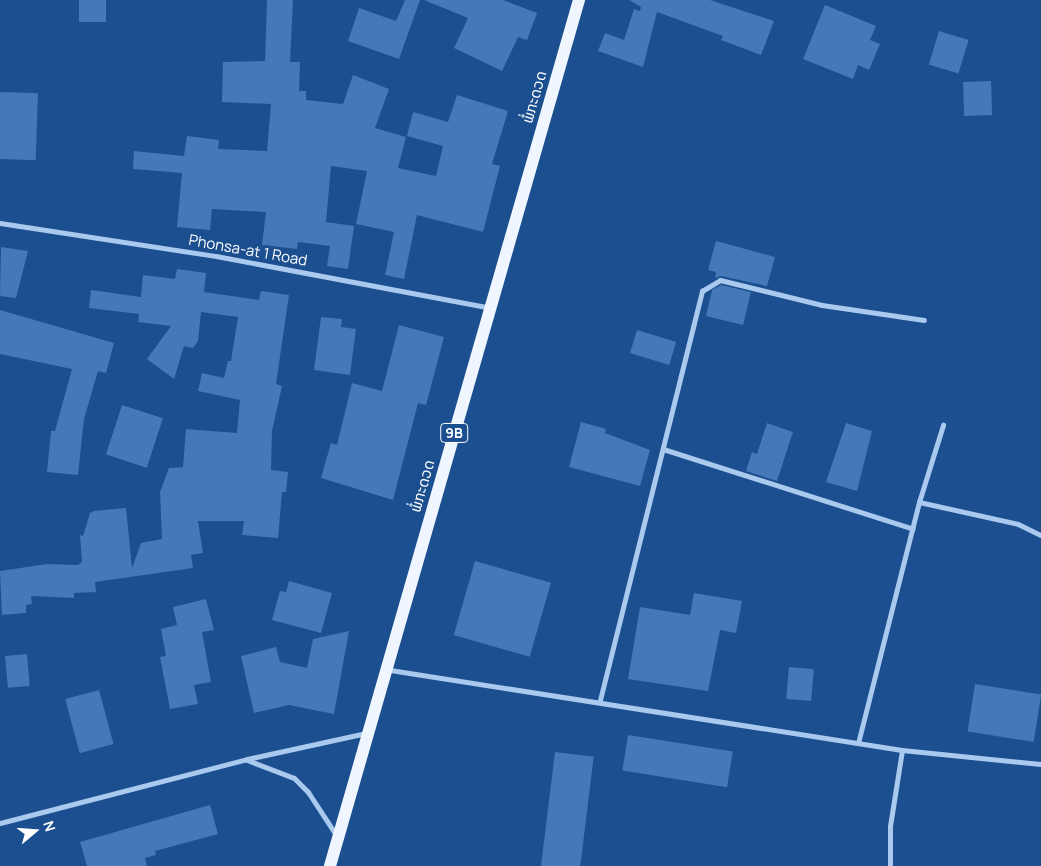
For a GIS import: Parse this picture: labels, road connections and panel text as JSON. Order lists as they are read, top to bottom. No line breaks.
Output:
{"streets":{"main road":["ພໍ່ກະດວດ","9B"],"street":["Phonsa-at 1 Road"]},"crossings":[["ພໍ່ກະດວດ","Phonsa-at 1 Road"]],"north":"right"}
